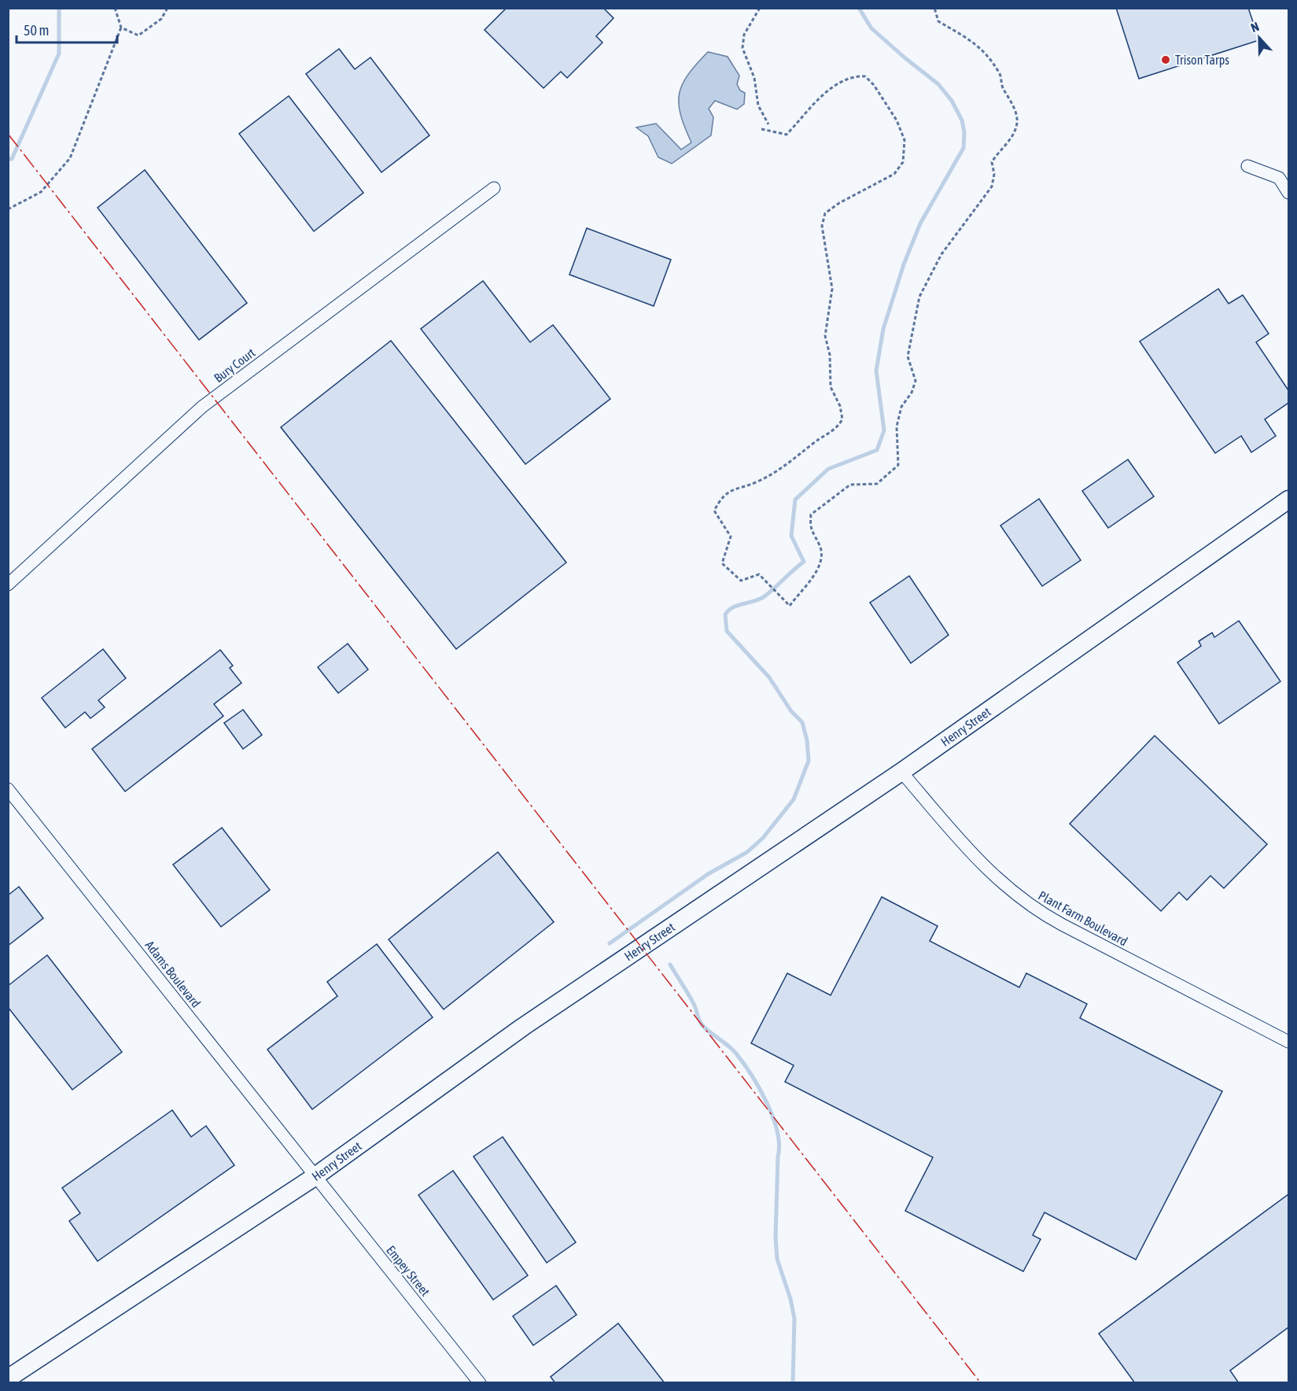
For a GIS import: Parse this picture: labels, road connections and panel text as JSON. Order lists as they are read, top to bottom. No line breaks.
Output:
{"streets":{"main road":["Henry Street"],"street":["Bury Court","Plant Farm Boulevard","Adams Boulevard","Empey Street"]},"crossings":[["Henry Street","Plant Farm Boulevard"],["Henry Street","Adams Boulevard"],["Henry Street","Empey Street"],["Adams Boulevard","Empey Street"]],"places":["Trison Tarps"],"scale_bar":"50 m","north":"top"}
